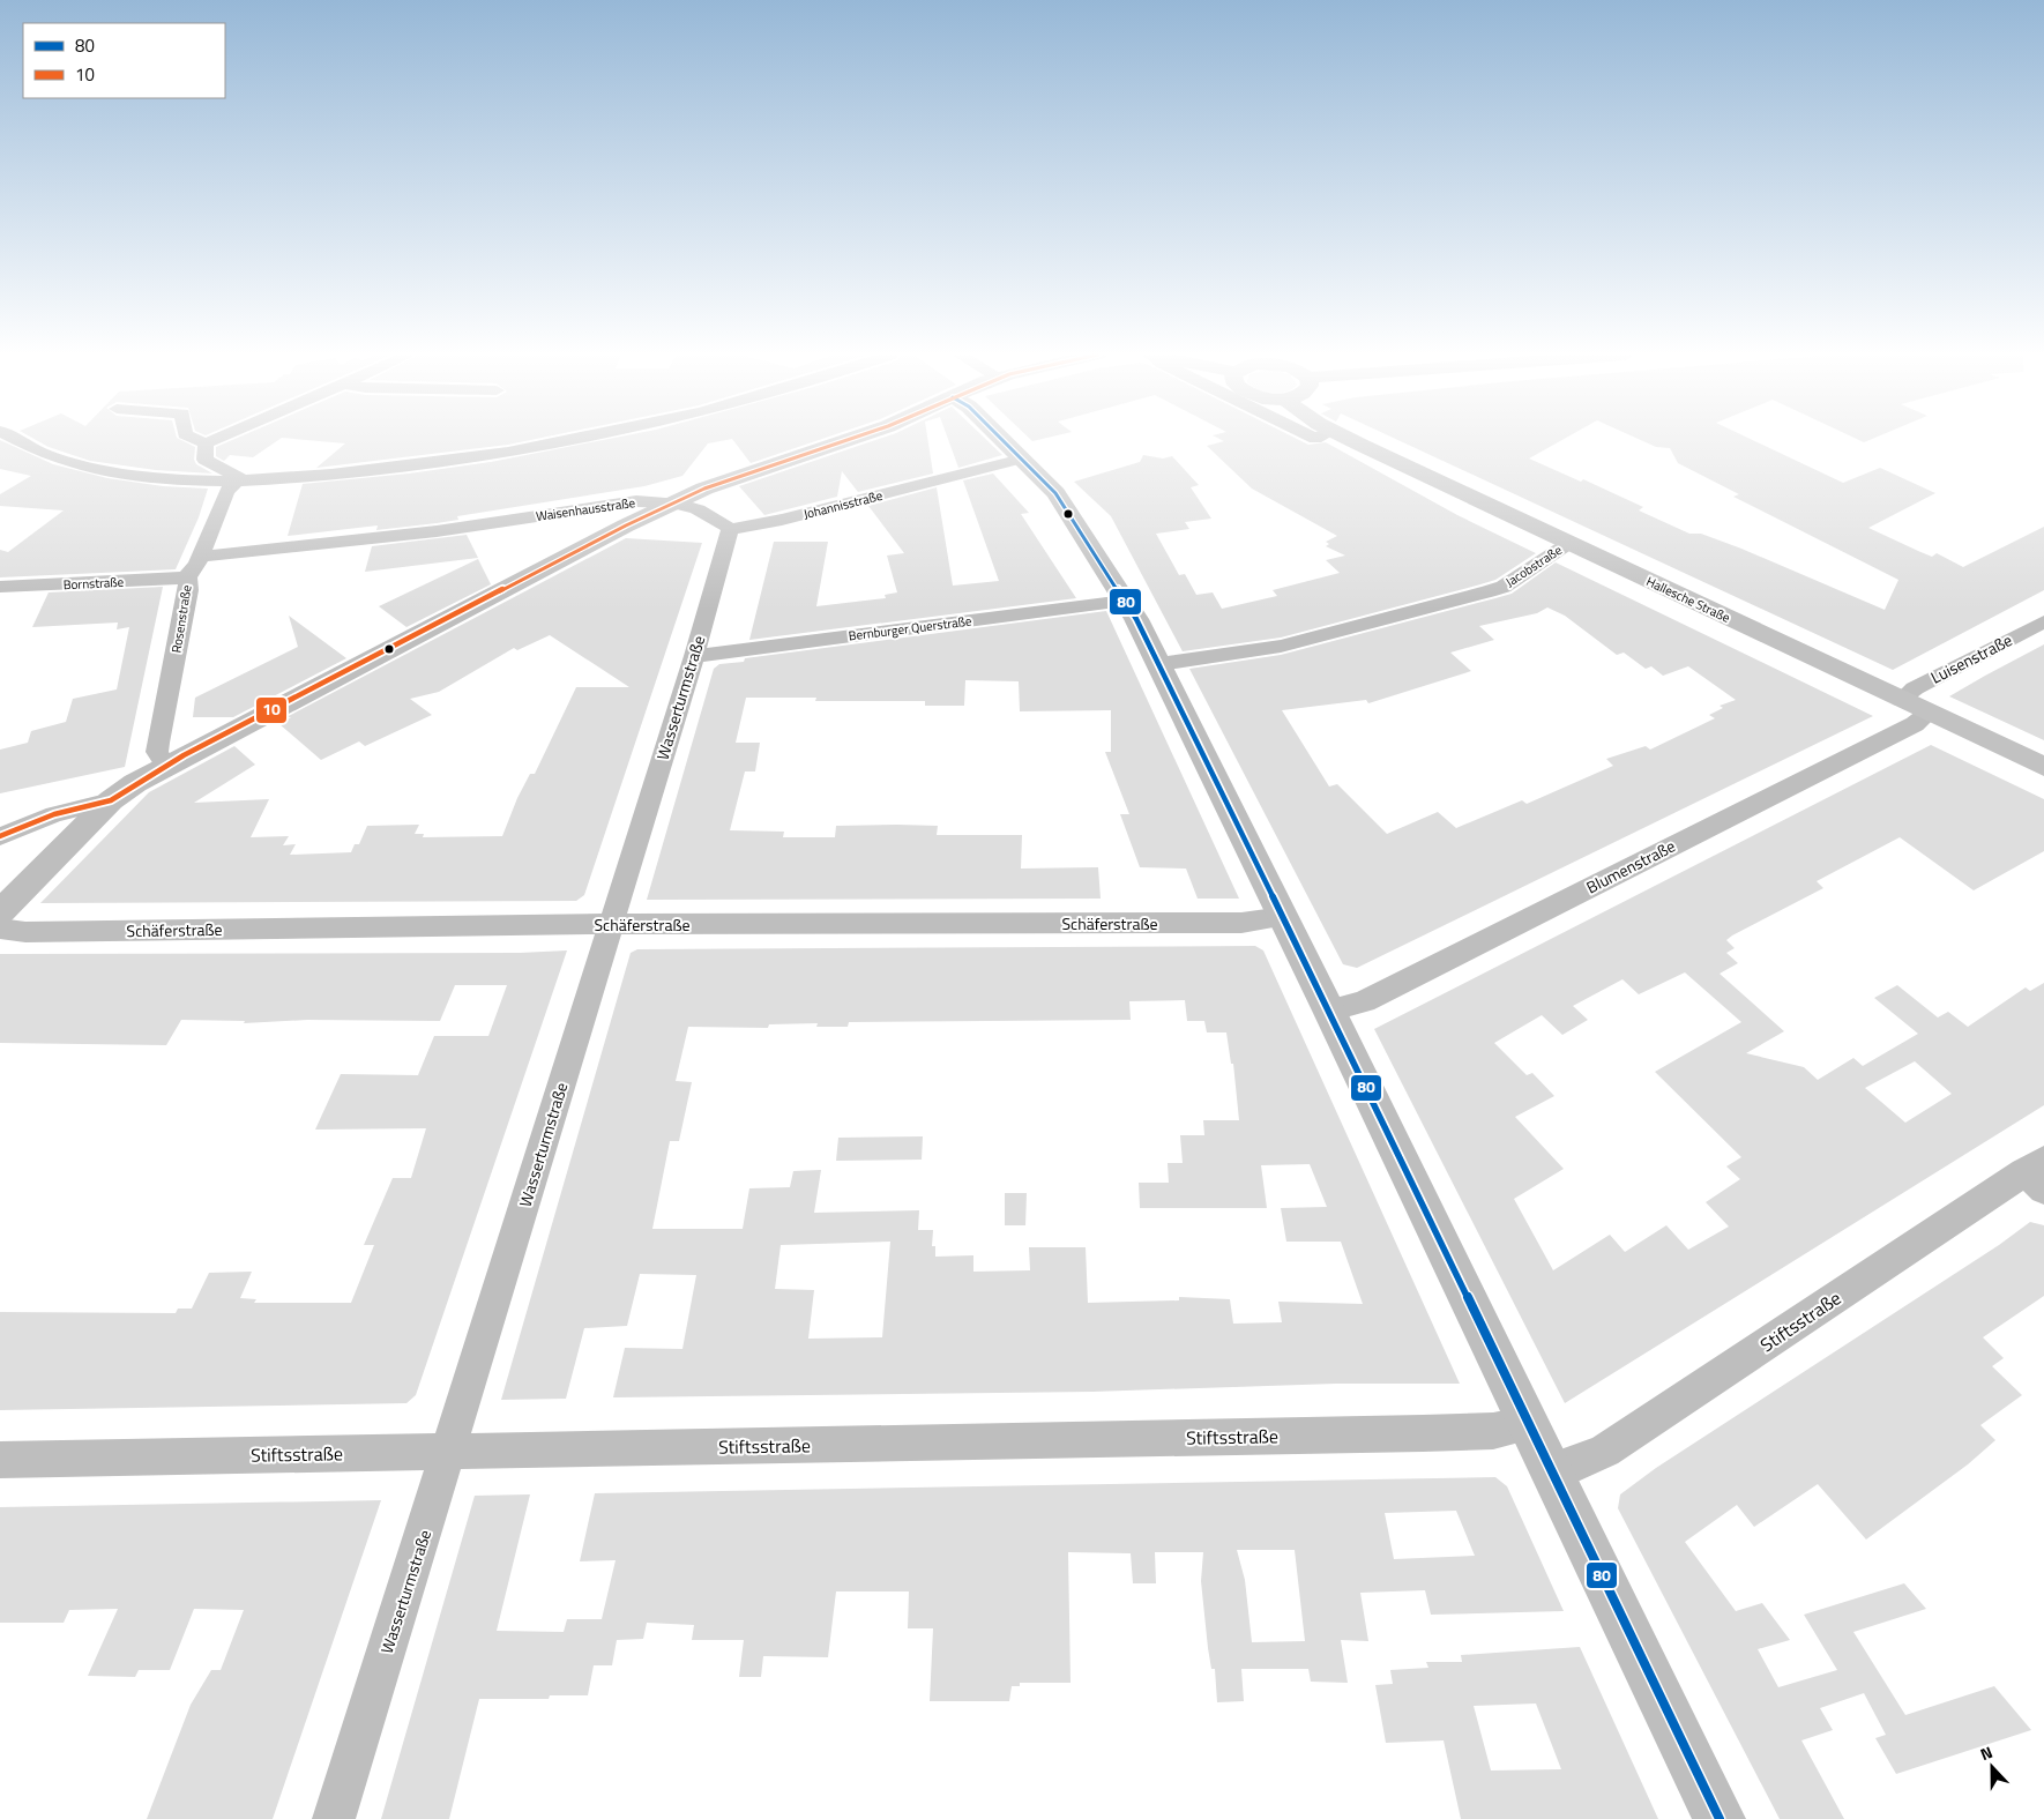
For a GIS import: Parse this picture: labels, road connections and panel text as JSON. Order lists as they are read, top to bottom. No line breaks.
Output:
{"streets":{"main road":["Hallesche Straße"],"street":["Johannisstraße","Waisenhausstraße","Jacobstraße","Bornstraße","Rosenstraße","Bernburger Querstraße","Luisenstraße","Wasserturmstraße","Blumenstraße","Schäferstraße","Stiftsstraße"]},"crossings":[["Johannisstraße","Wasserturmstraße"],["Waisenhausstraße","Rosenstraße"],["Jacobstraße","Hallesche Straße"],["Bornstraße","Rosenstraße"],["Hallesche Straße","Luisenstraße"],["Hallesche Straße","Blumenstraße"],["Bernburger Querstraße","Wasserturmstraße"],["Wasserturmstraße","Schäferstraße"],["Wasserturmstraße","Stiftsstraße"]],"lines":["transit line 80","transit line 10"],"legend":["80","10"],"north":"top"}
